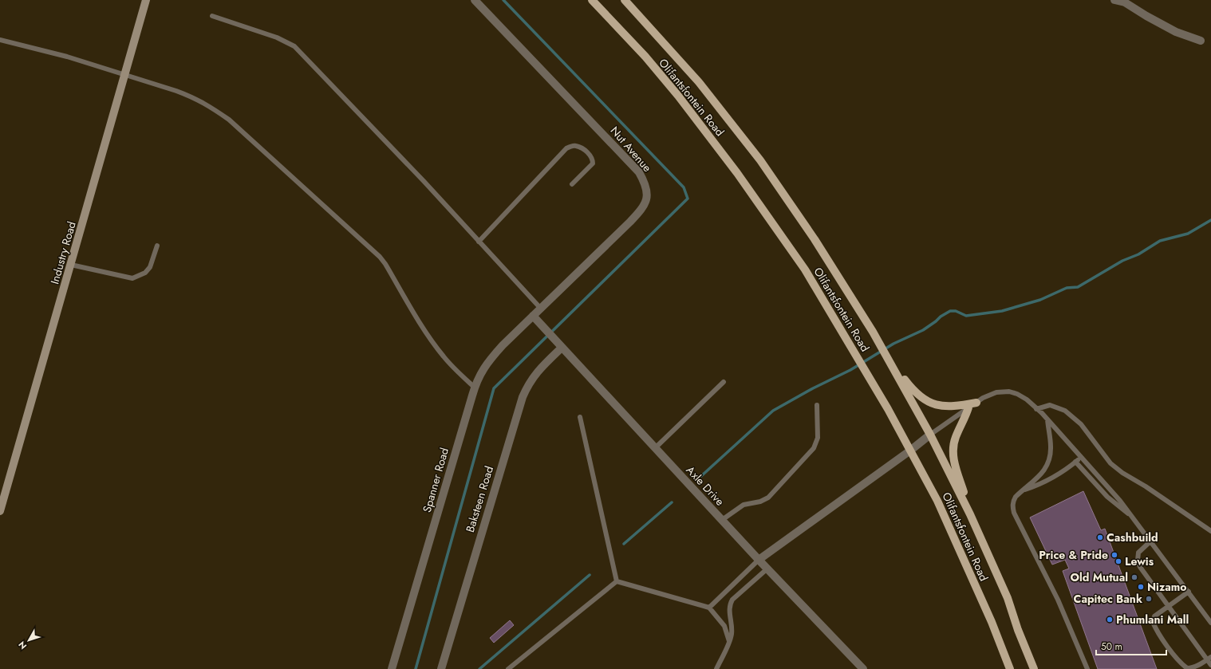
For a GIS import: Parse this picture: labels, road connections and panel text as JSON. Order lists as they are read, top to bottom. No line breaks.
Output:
{"streets":{"main road":["Olifantsfontein Road"],"street":["Nut Avenue","Industry Road","Spanner Road","Axle Drive","Baksteen Road"]},"crossings":[["Nut Avenue","Spanner Road"],["Nut Avenue","Axle Drive"],["Spanner Road","Axle Drive"],["Axle Drive","Baksteen Road"]],"places":["Cashbuild","Price & Pride","Lewis","Old Mutual","Nizamo","Capitec Bank","Phumlani Mall"],"scale_bar":"50 m","north":"bottom left"}
